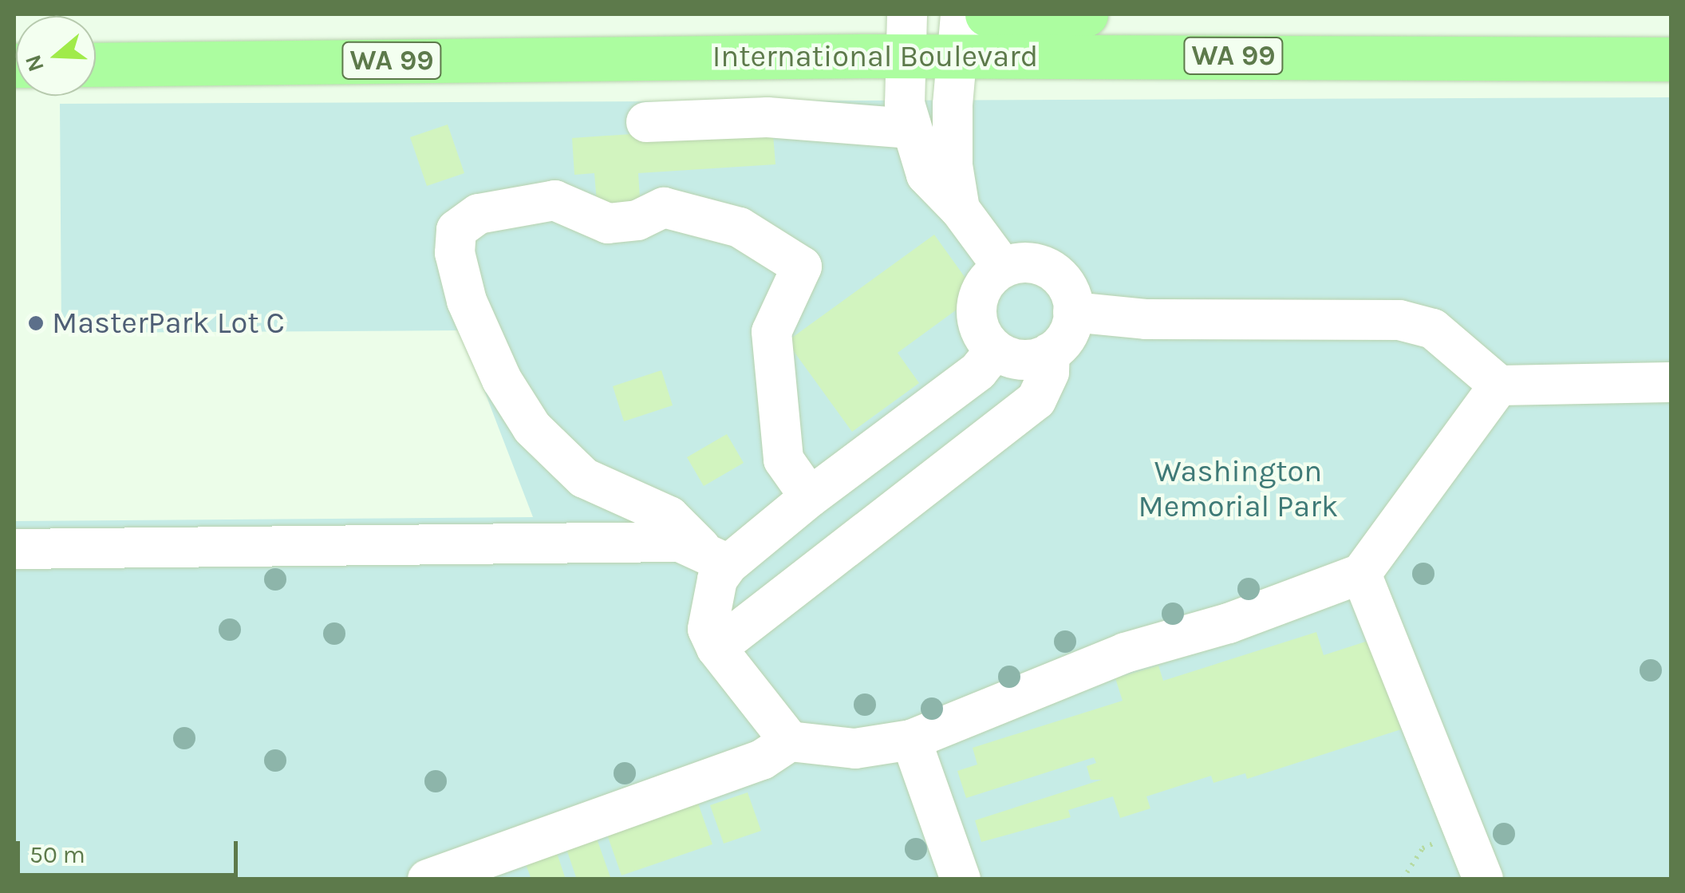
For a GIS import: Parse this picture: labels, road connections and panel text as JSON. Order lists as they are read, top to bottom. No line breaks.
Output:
{"streets":{"main road":["WA 99","International Boulevard"]},"parks":["Washington Memorial Park"],"places":["MasterPark Lot C"],"scale_bar":"50 m","north":"left"}
